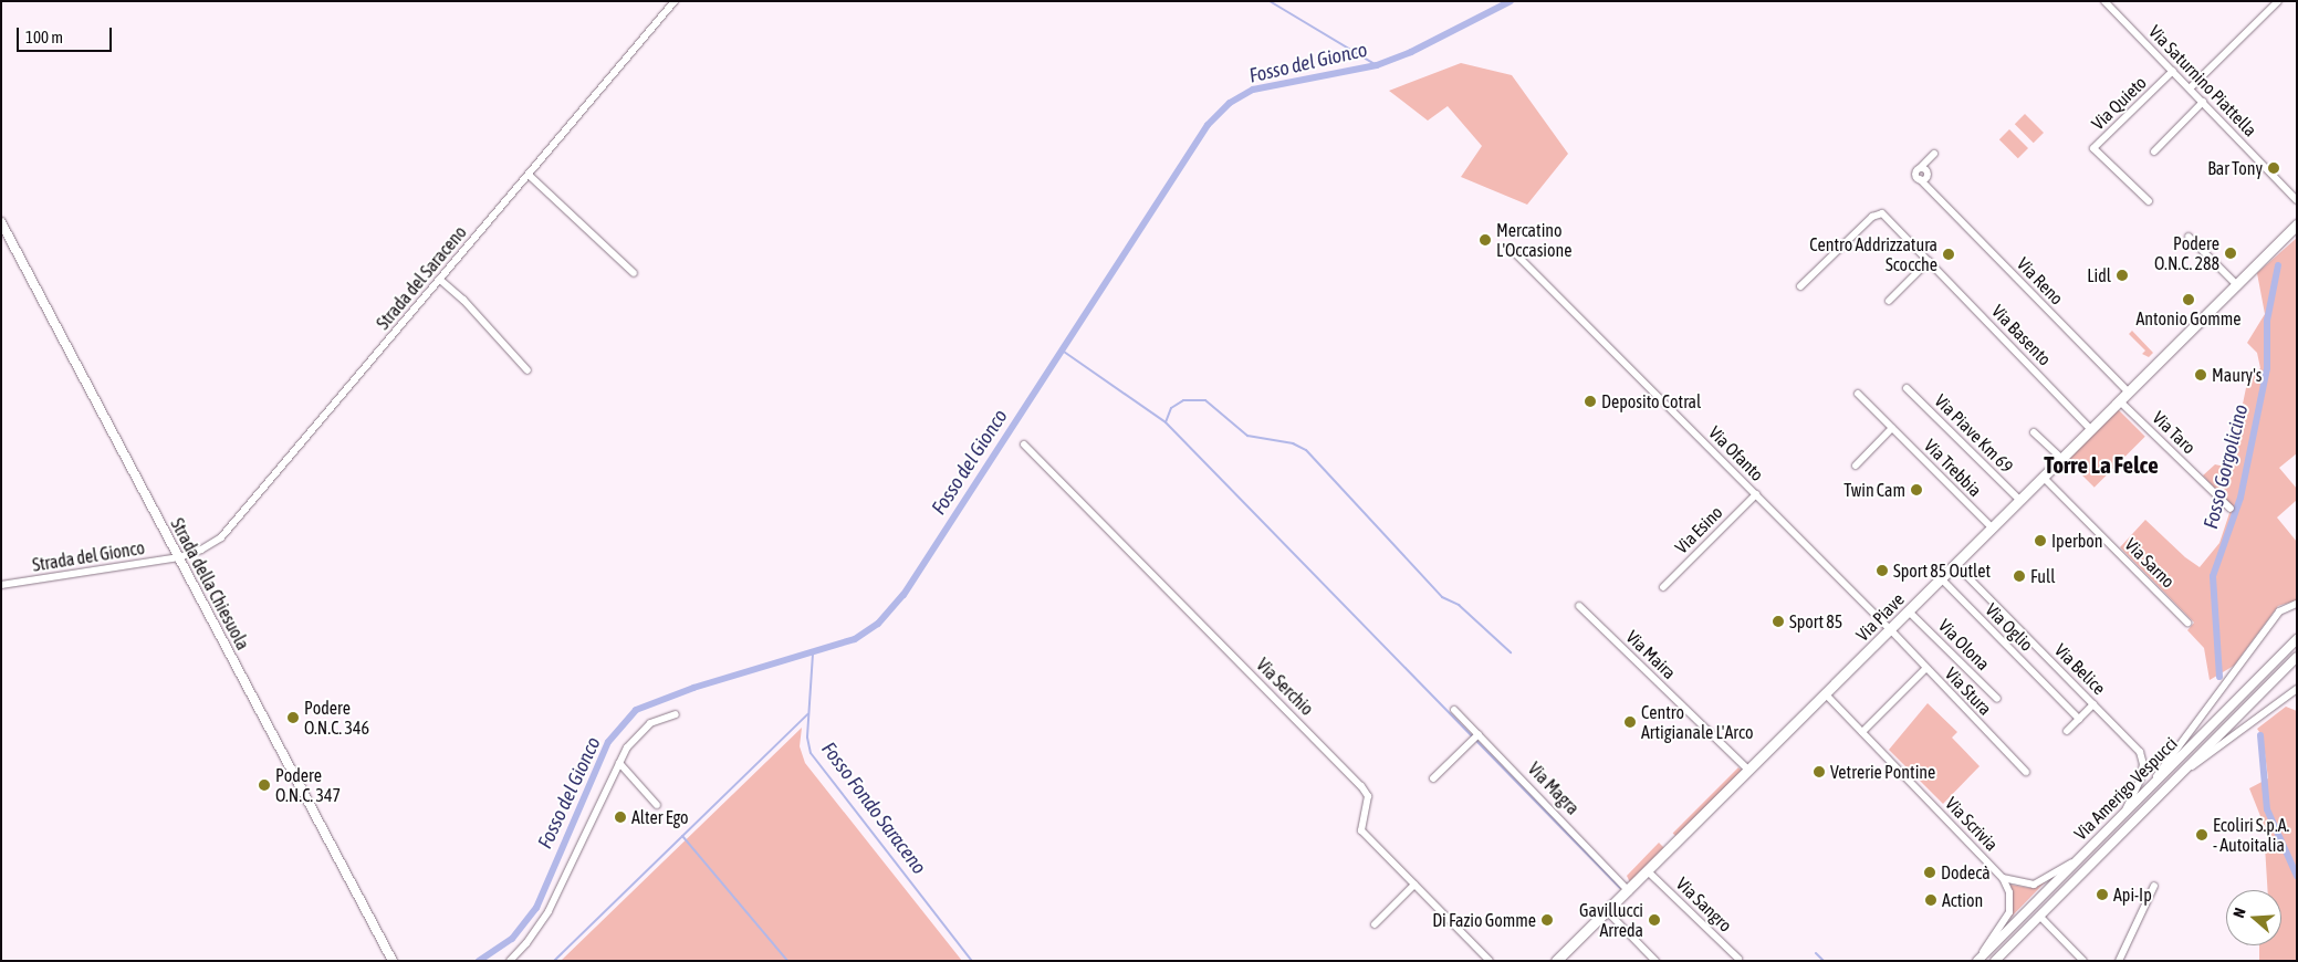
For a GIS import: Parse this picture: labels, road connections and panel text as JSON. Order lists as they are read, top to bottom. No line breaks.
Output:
{"streets":{"main road":["Via Piave"],"street":["Via Saturnino Piattella","Via Quieto","Strada del Saraceno","Via Reno","Via Basento","Via Taro","Via Piave Km 69","Via Ofanto","Via Trebbia","Via Esino","Strada del Gionco","Via Sarno","Strada della Chiesuola","Via Oglio","Via Olona","Via Maira","Via Belice","Via Serchio","Via Stura","Via Magra","Via Amerigo Vespucci","Via Scrivia","Via Sangro"]},"crossings":[["Via Saturnino Piattella","Via Quieto"],["Strada del Saraceno","Strada del Gionco"],["Strada del Saraceno","Strada della Chiesuola"],["Via Reno","Via Piave"],["Via Basento","Via Piave"],["Via Taro","Via Piave"],["Via Piave Km 69","Via Piave"],["Via Ofanto","Via Esino"],["Via Ofanto","Via Piave"],["Via Ofanto","Via Stura"],["Via Trebbia","Via Piave"],["Strada del Gionco","Strada della Chiesuola"],["Via Sarno","Via Piave"],["Via Piave","Via Oglio"],["Via Piave","Via Olona"],["Via Piave","Via Maira"],["Via Piave","Via Belice"],["Via Piave","Via Stura"],["Via Piave","Via Magra"],["Via Piave","Via Scrivia"],["Via Piave","Via Sangro"],["Via Belice","Via Amerigo Vespucci"],["Via Amerigo Vespucci","Via Scrivia"]],"districts":["Torre La Felce"],"water":["Fosso del Gionco","Fosso Gorgolicino","Fosso Fondo Saraceno"],"places":["Bar Tony","Mercatino L'Occasione","Podere O.N.C. 288","Centro Addrizzatura Scocche","Lidl","Antonio Gomme","Maury's","Deposito Cotral","Twin Cam","Iperbon","Sport 85 Outlet","Full","Sport 85","Podere O.N.C. 346","Centro Artigianale L'Arco","Vetrerie Pontine","Podere O.N.C. 347","Alter Ego","Ecoliri S.p.A. - Autoitalia","Dodecà","Api-Ip","Action","Di Fazio Gomme","Gavillucci Arreda"],"scale_bar":"100 m","north":"left"}
